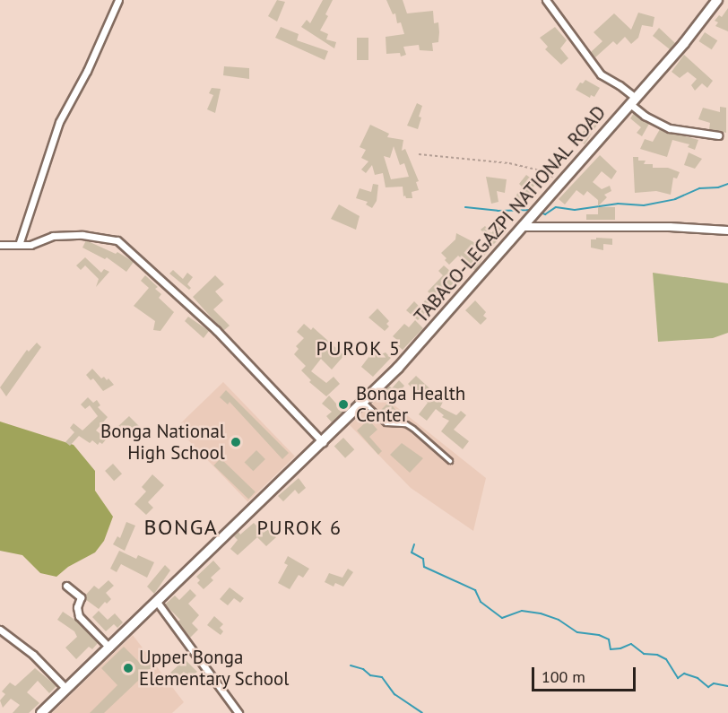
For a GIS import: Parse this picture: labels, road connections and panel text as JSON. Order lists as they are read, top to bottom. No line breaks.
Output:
{"streets":{"main road":["TABACO-LEGAZPI NATIONAL ROAD"]},"districts":["PUROK 5","BONGA","PUROK 6"],"places":["Bonga Health Center","Bonga National High School","Upper Bonga Elementary School"],"scale_bar":"100 m"}
